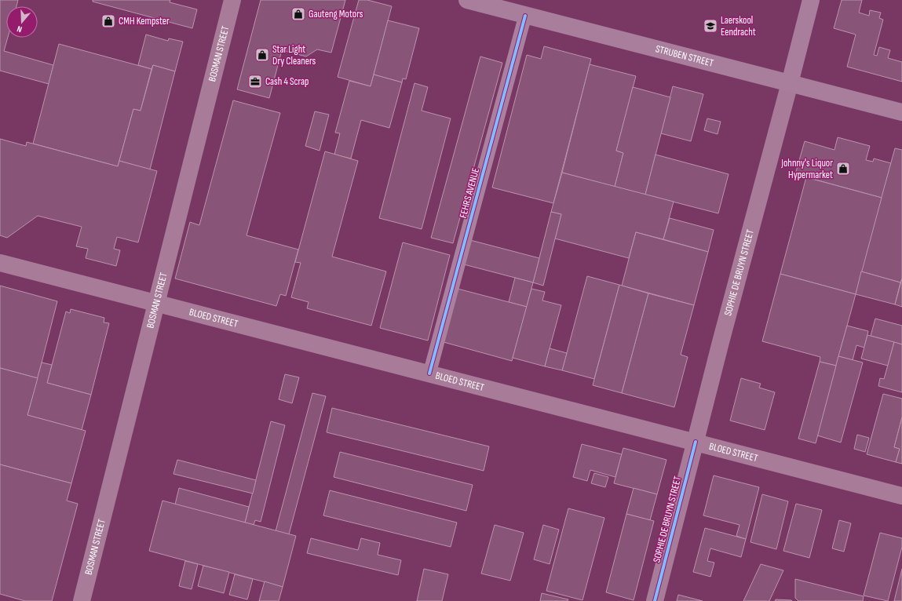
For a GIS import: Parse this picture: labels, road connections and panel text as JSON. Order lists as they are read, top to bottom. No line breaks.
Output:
{"streets":{"main road":["BOSMAN STREET","STRUBEN STREET","SOPHIE DE BRUYN STREET","BLOED STREET"],"street":["FEHRS AVENUE"]},"crossings":[["BOSMAN STREET","BLOED STREET"],["STRUBEN STREET","FEHRS AVENUE"],["STRUBEN STREET","SOPHIE DE BRUYN STREET"],["FEHRS AVENUE","BLOED STREET"],["SOPHIE DE BRUYN STREET","BLOED STREET"]],"places":{"shop":["Gauteng Motors","CMH Kempster","Star Light Dry Cleaners","Johnny's Liquor Hypermarket"],"school or university":["Laerskool Eendracht"],"office":["Cash 4 Scrap"]},"north":"bottom"}
